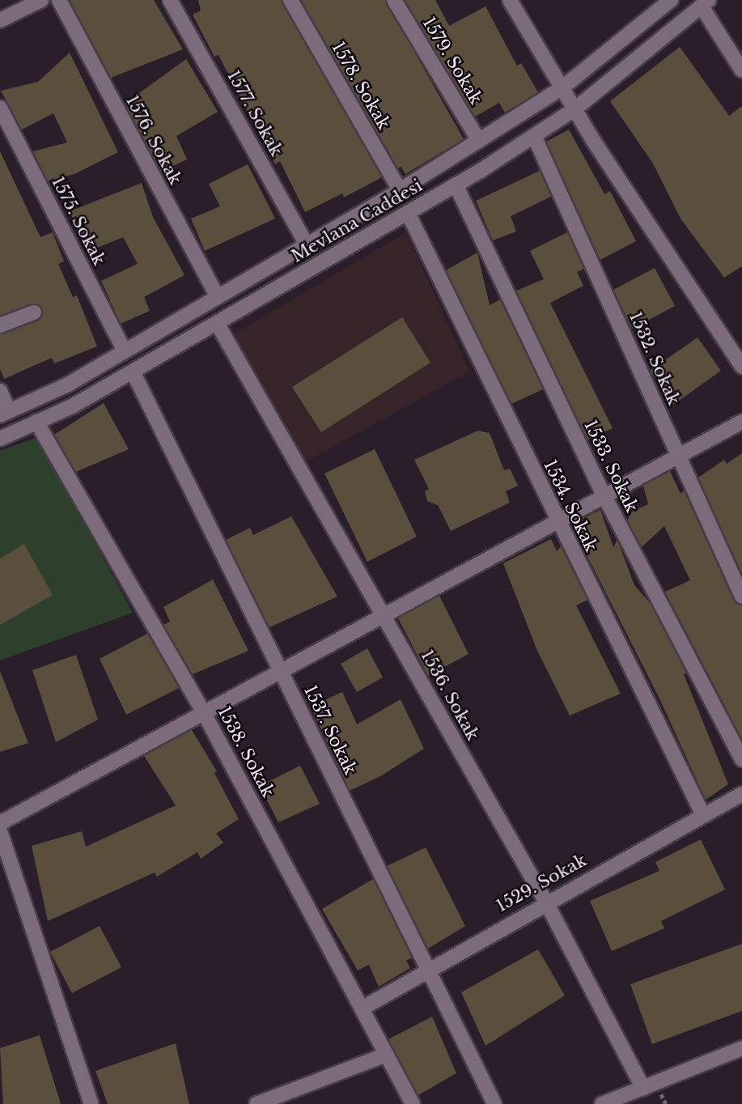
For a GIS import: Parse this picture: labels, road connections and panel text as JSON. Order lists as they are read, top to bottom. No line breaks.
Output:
{"streets":{"street":["1579. Sokak","1578. Sokak","1577. Sokak","1576. Sokak","1575. Sokak","Mevlana Caddesi","1532. Sokak","1533. Sokak","1534. Sokak","1536. Sokak","1537. Sokak","1538. Sokak","1529. Sokak"]},"crossings":[["1579. Sokak","Mevlana Caddesi"],["1578. Sokak","Mevlana Caddesi"],["1577. Sokak","Mevlana Caddesi"],["1576. Sokak","Mevlana Caddesi"],["1575. Sokak","Mevlana Caddesi"],["Mevlana Caddesi","1532. Sokak"],["Mevlana Caddesi","1533. Sokak"],["Mevlana Caddesi","1534. Sokak"],["Mevlana Caddesi","1536. Sokak"],["Mevlana Caddesi","1537. Sokak"],["Mevlana Caddesi","1538. Sokak"],["1534. Sokak","1529. Sokak"],["1536. Sokak","1529. Sokak"],["1537. Sokak","1529. Sokak"],["1538. Sokak","1529. Sokak"]]}
